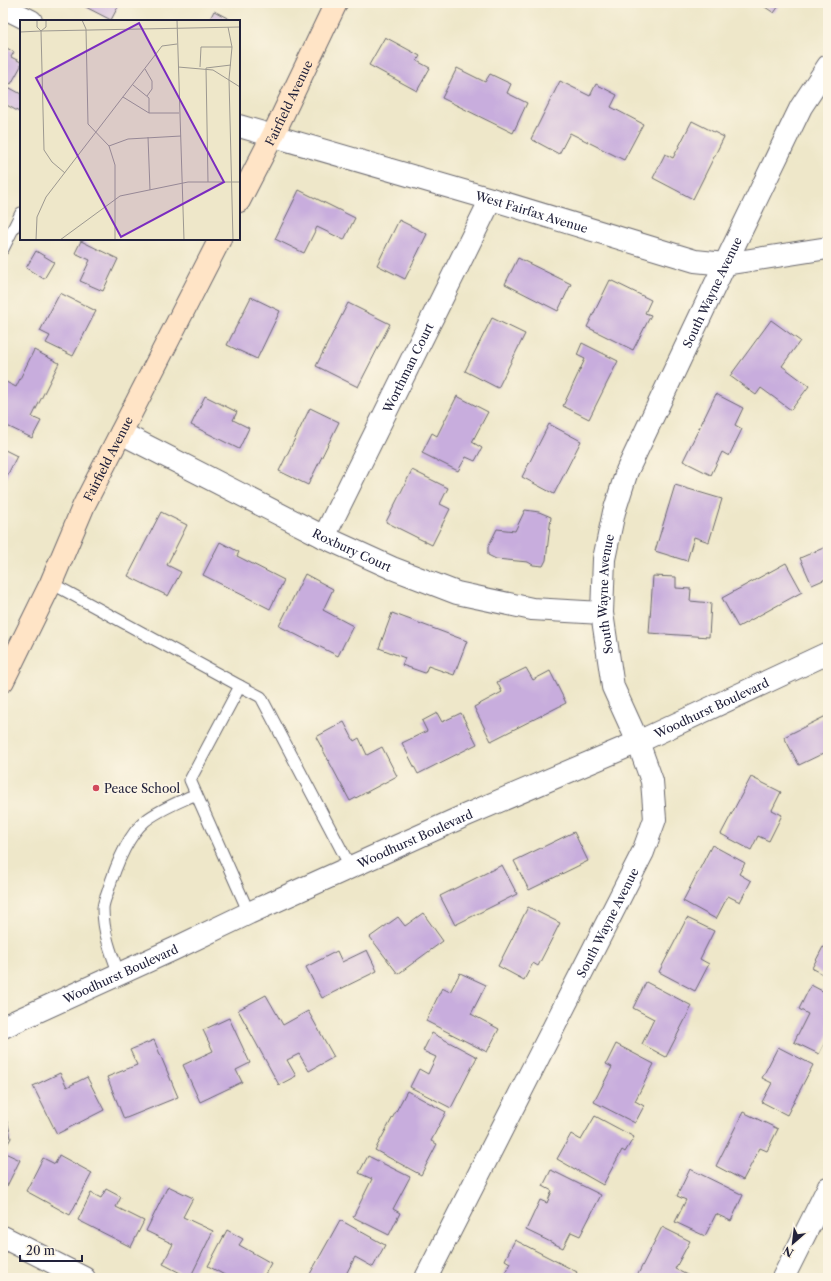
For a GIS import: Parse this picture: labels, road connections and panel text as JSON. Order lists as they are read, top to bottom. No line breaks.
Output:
{"streets":{"main road":["Fairfield Avenue"],"street":["West Fairfax Avenue","South Wayne Avenue","Worthman Court","Roxbury Court","Woodhurst Boulevard"]},"crossings":[["Fairfield Avenue","West Fairfax Avenue"],["Fairfield Avenue","Roxbury Court"],["West Fairfax Avenue","South Wayne Avenue"],["West Fairfax Avenue","Worthman Court"],["South Wayne Avenue","Roxbury Court"],["South Wayne Avenue","Woodhurst Boulevard"],["Worthman Court","Roxbury Court"]],"places":["Peace School"],"scale_bar":"20 m","north":"bottom left"}
